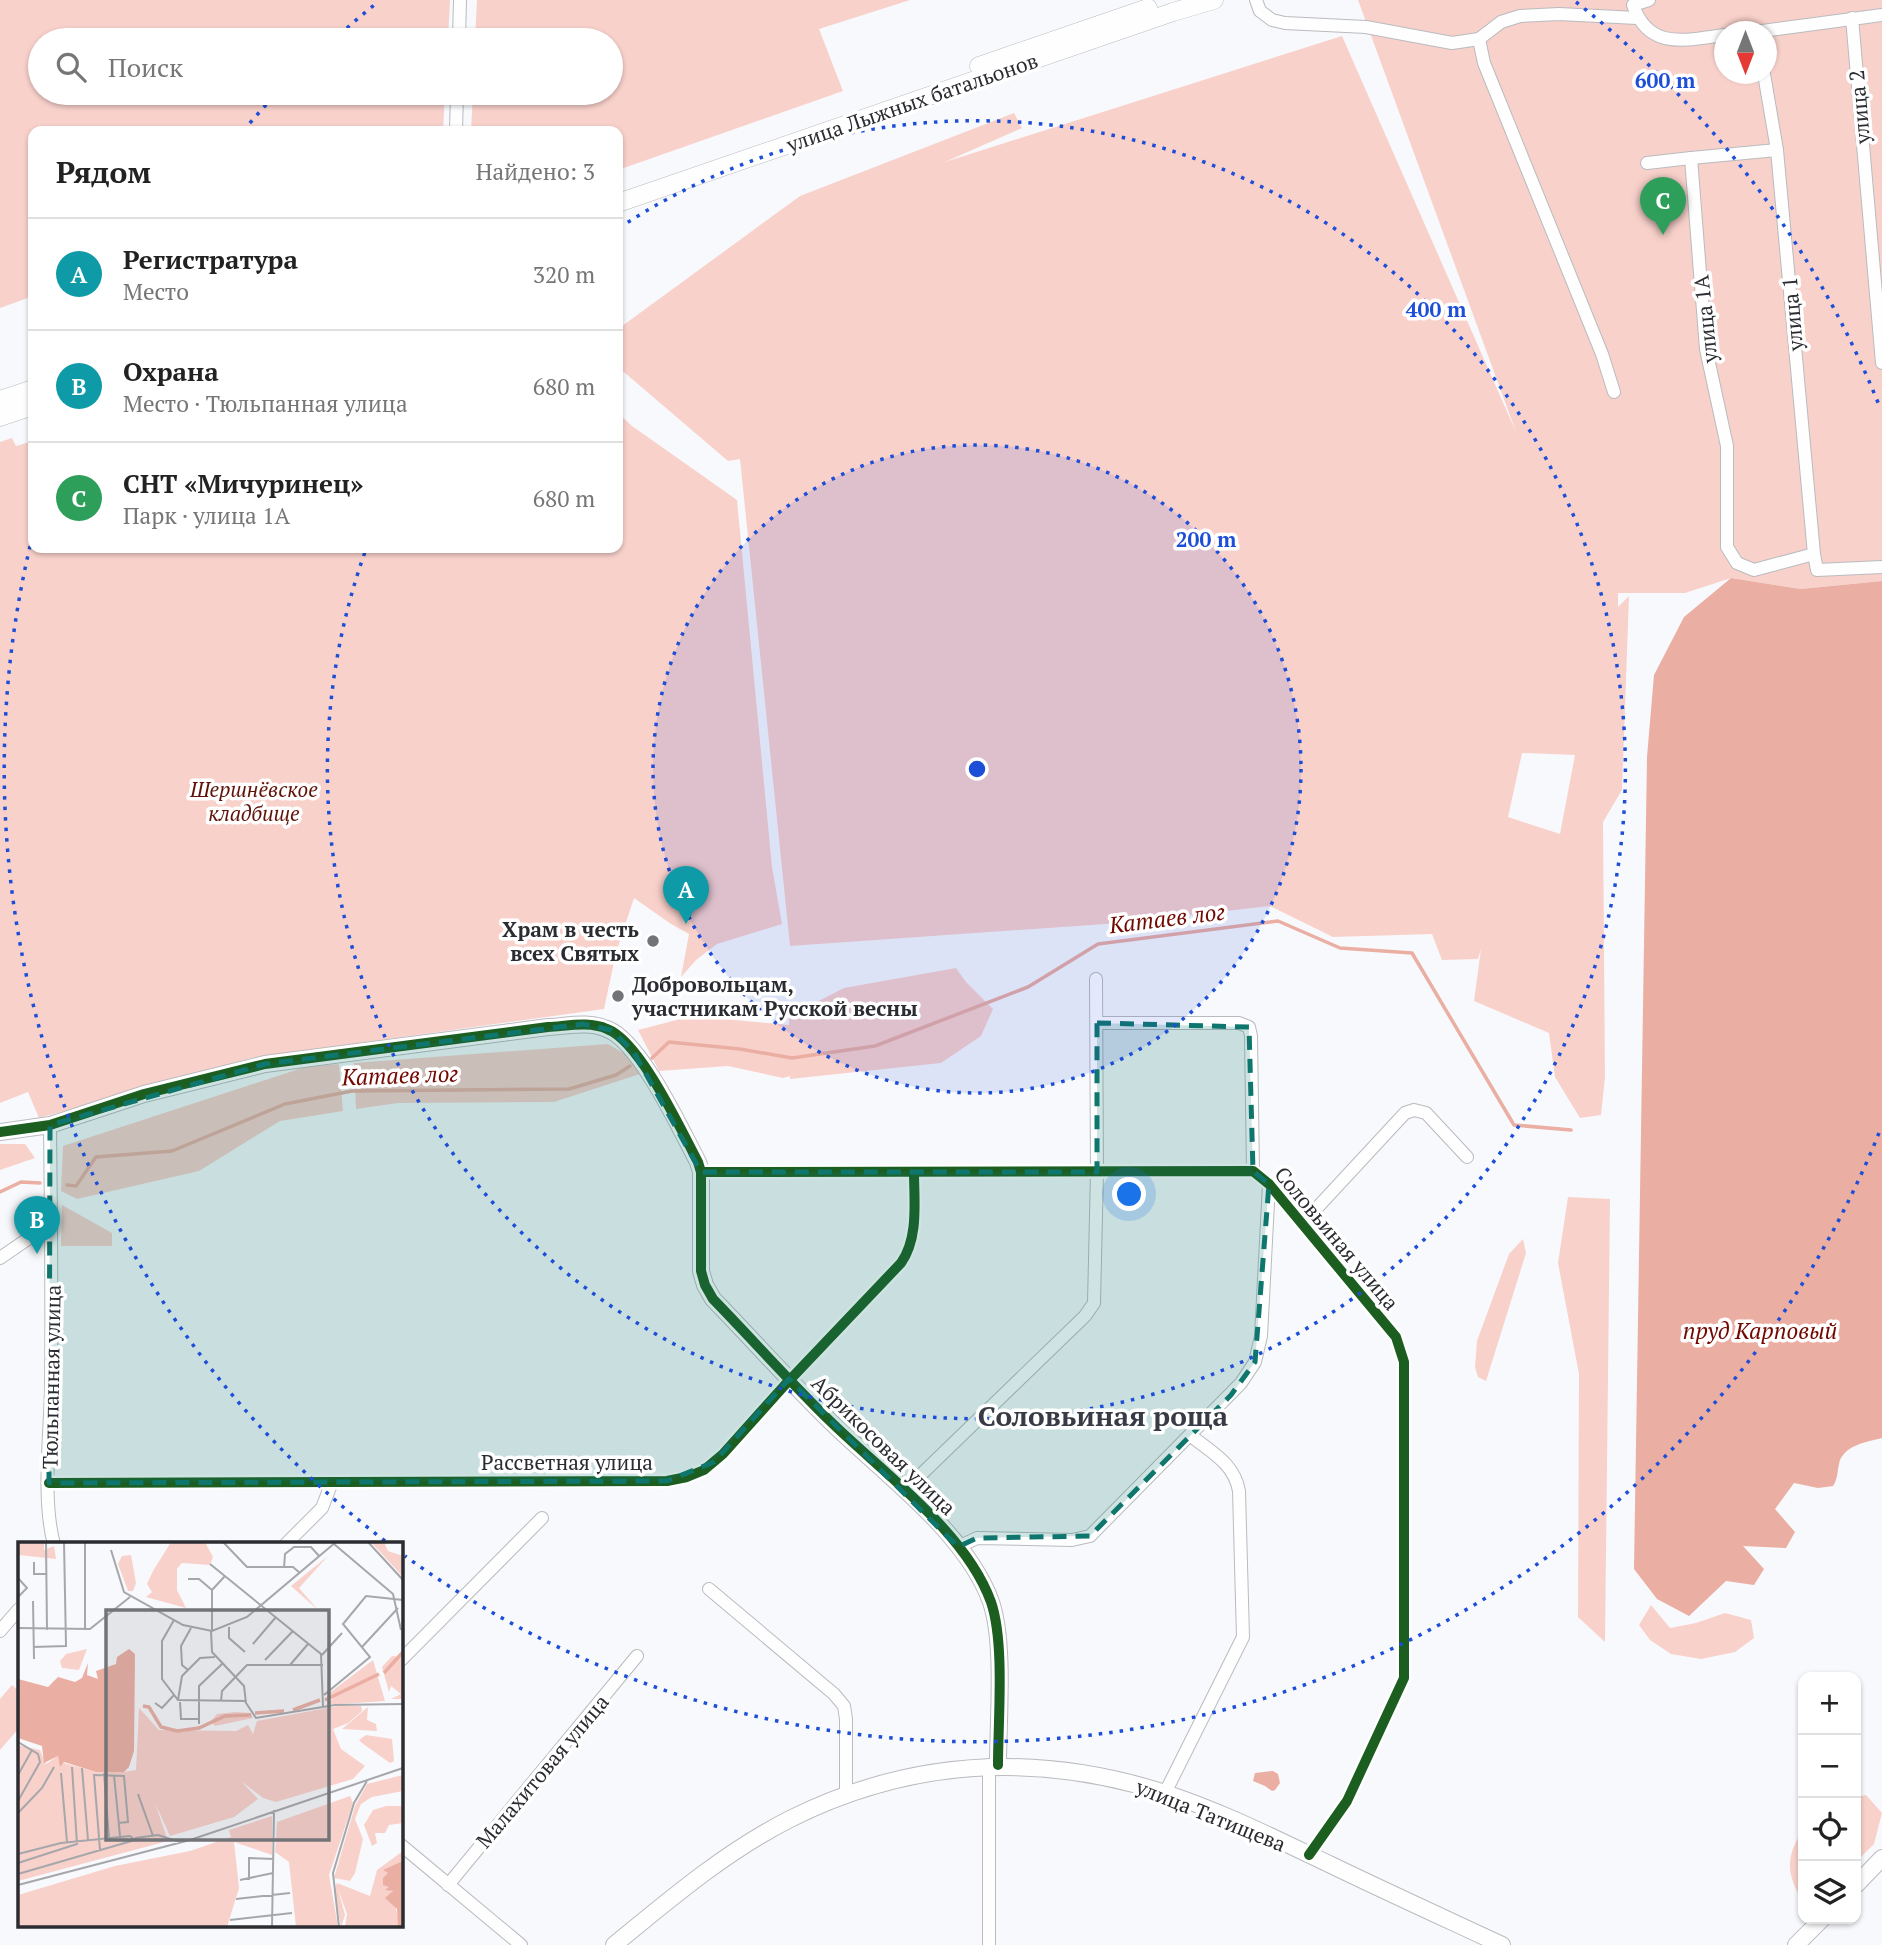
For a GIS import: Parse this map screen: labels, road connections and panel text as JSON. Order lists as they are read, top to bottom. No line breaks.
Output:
{"streets":{"main road":["улица Лыжных батальонов"],"street":["улица 2","улица 1","улица 1А","Соловьиная улица","Тюльпанная улица","Абрикосовая улица","Рассветная улица","Малахитовая улица","улица Татищева"]},"crossings":[["улица 1","улица 1А"],["Соловьиная улица","Абрикосовая улица"],["Соловьиная улица","Рассветная улица"],["Соловьиная улица","улица Татищева"],["Тюльпанная улица","Рассветная улица"],["Абрикосовая улица","Рассветная улица"],["Абрикосовая улица","улица Татищева"]],"districts":["Соловьиная роща"],"water":["Катаев лог","пруд Карповый"],"parks":["Шершнёвское кладбище"],"places":["Храм в честь всех Святых","Добровольцам, участникам Русской весны"],"north":"bottom","page":{"search":"Поиск","heading":["Рядом","Найдено: 3"],"pins":["C","A","B"],"list":[{"mark":"A","name":"Регистратура","note":"Место","value":"320 m"},{"mark":"B","name":"Охрана","note":"Место · Тюльпанная улица","value":"680 m"},{"mark":"C","name":"СНТ «Мичуринец»","note":"Парк · улица 1А","value":"680 m"}],"map_buttons":["+","−"]},"rings":["600 m","400 m","200 m"]}
